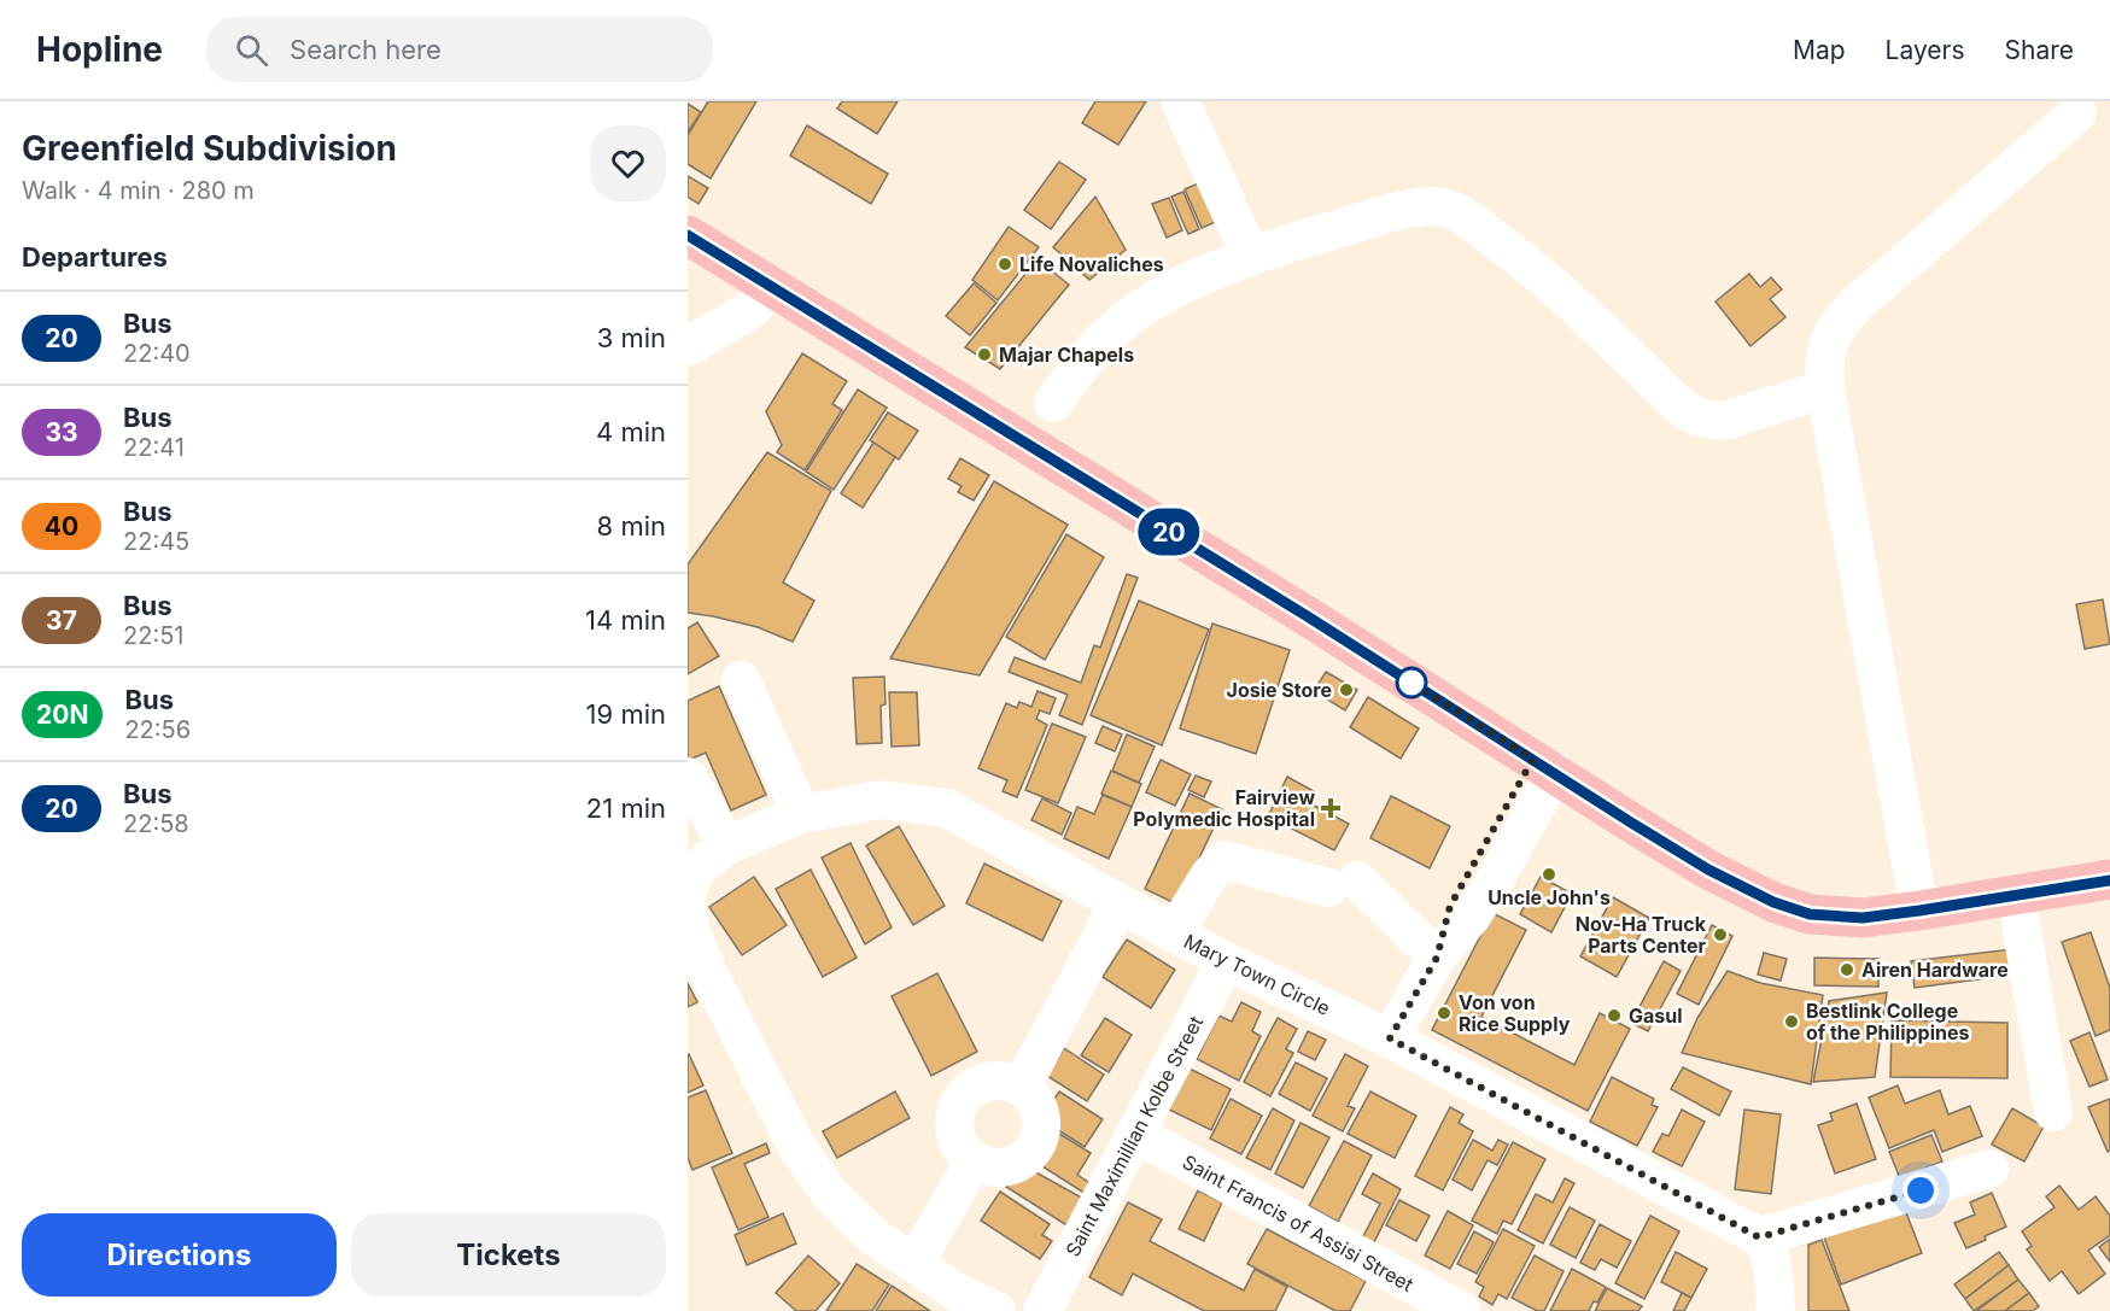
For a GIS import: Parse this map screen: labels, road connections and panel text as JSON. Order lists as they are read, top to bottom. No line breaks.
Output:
{"streets":{"street":["Mary Town Circle","Saint Maximillian Kolbe Street","Saint Francis of Assisi Street"]},"crossings":[["Mary Town Circle","Saint Maximillian Kolbe Street"],["Saint Maximillian Kolbe Street","Saint Francis of Assisi Street"]],"places":{"other":["Life Novaliches","Majar Chapels","Josie Store","Uncle John's","Nov-Ha Truck Parts Center","Airen Hardware","Von von Rice Supply","Gasul","Bestlink College of the Philippines"],"health":["Fairview Polymedic Hospital"]},"lines":["bus line 20"],"page":{"header":"Hopline","search":"Search here","nav":["Map","Layers","Share"],"heading":[["Greenfield Subdivision","Walk · 4 min · 280 m"],"Departures"],"on_map":"20","list":[{"mark":"20","name":"Bus","note":"22:40","value":"3 min"},{"mark":"33","name":"Bus","note":"22:41","value":"4 min"},{"mark":"40","name":"Bus","note":"22:45","value":"8 min"},{"mark":"37","name":"Bus","note":"22:51","value":"14 min"},{"mark":"20N","name":"Bus","note":"22:56","value":"19 min"},{"mark":"20","name":"Bus","note":"22:58","value":"21 min"}],"buttons":["Directions","Tickets"]}}
